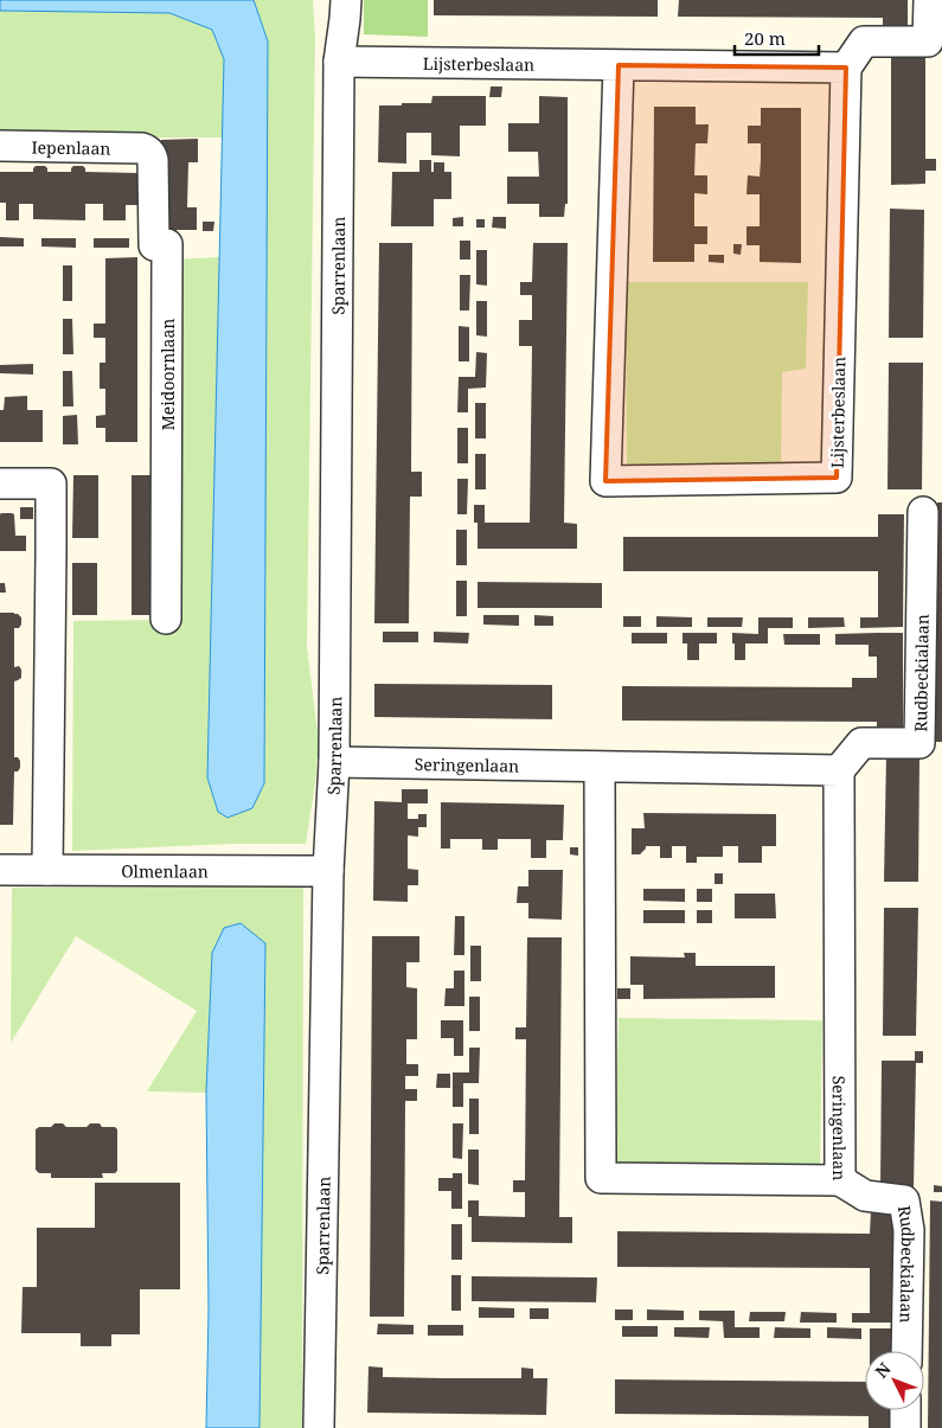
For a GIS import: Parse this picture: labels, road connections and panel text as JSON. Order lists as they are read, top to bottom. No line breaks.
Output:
{"streets":{"street":["Lijsterbeslaan","Iepenlaan","Sparrenlaan","Meidoornlaan","Rudbeckialaan","Seringenlaan","Olmenlaan"]},"crossings":[["Lijsterbeslaan","Sparrenlaan"],["Iepenlaan","Meidoornlaan"],["Sparrenlaan","Seringenlaan"],["Sparrenlaan","Olmenlaan"],["Rudbeckialaan","Seringenlaan"]],"scale_bar":"20 m","north":"top left"}
